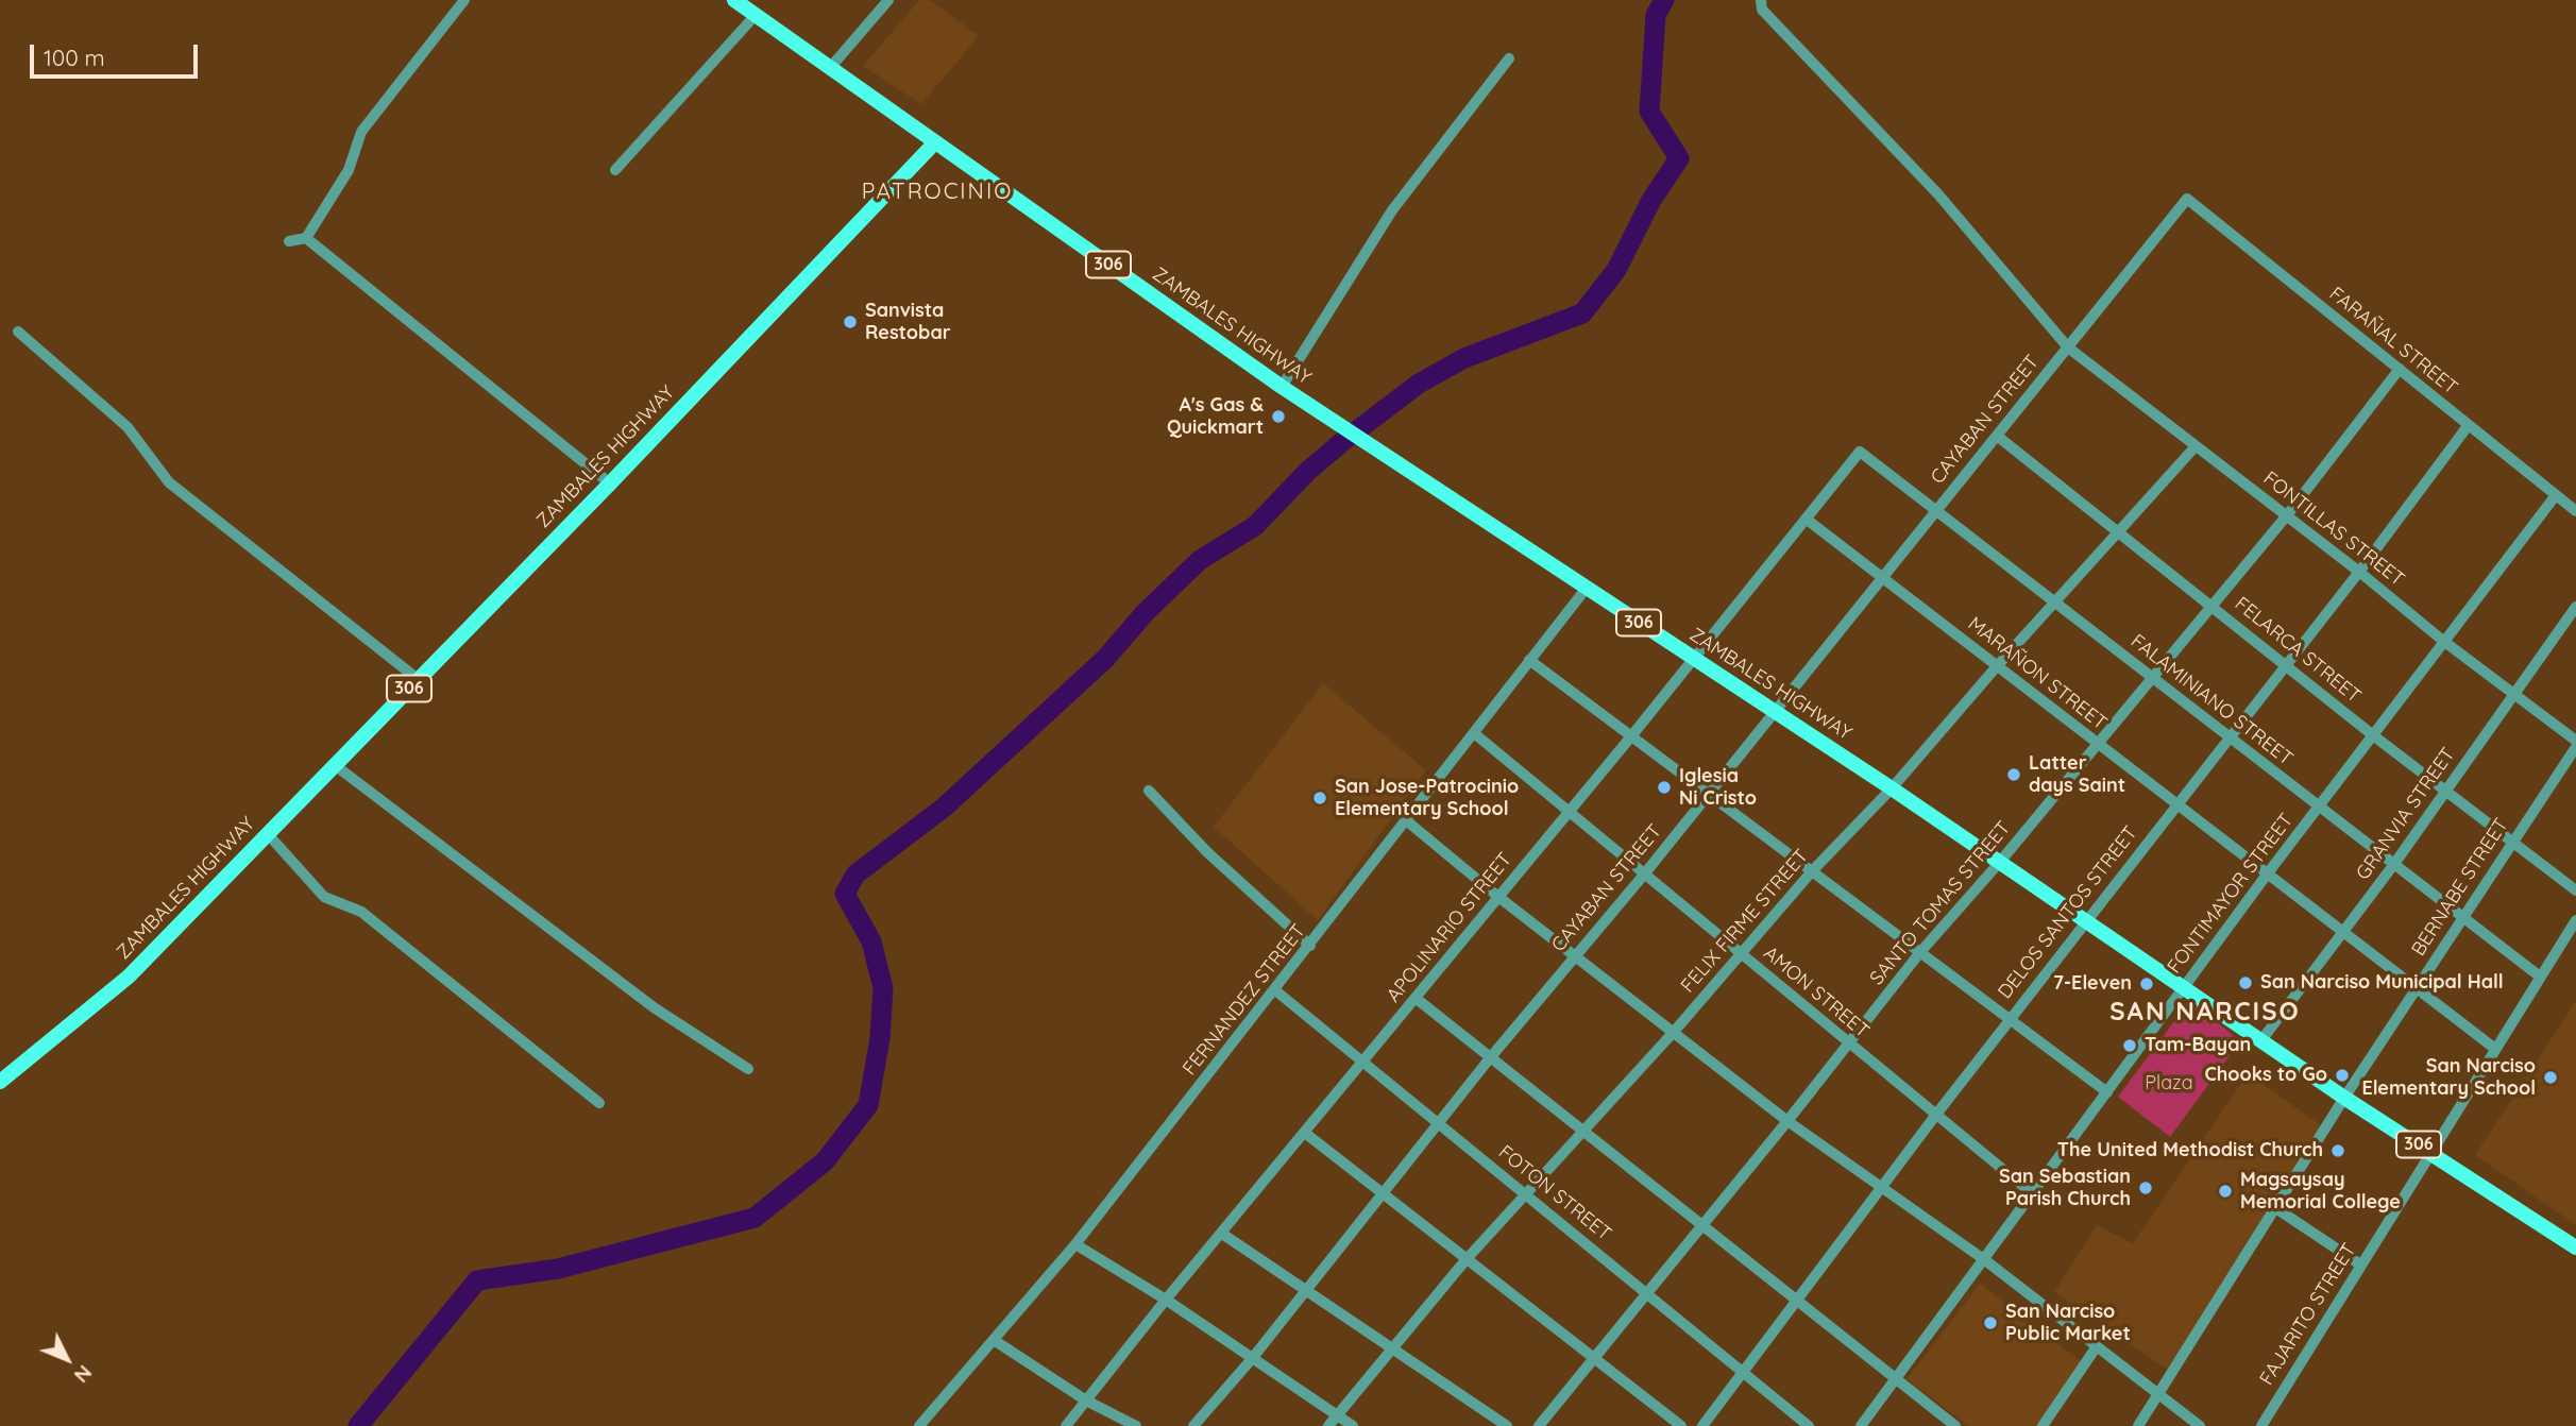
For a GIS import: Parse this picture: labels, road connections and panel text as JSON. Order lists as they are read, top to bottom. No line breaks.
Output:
{"streets":{"main road":["306","ZAMBALES HIGHWAY"],"street":["FARAÑAL STREET","CAYABAN STREET","FONTILLAS STREET","FELARCA STREET","MARAÑON STREET","FALAMINIANO STREET","GRANVIA STREET","BERNABE STREET","FONTIMAYOR STREET","SANTO TOMAS STREET","DELOS SANTOS STREET","FELIX FIRME STREET","APOLINARIO STREET","AMON STREET","FERNANDEZ STREET","FOTON STREET","FAJARITO STREET"]},"crossings":[["ZAMBALES HIGHWAY","CAYABAN STREET"],["ZAMBALES HIGHWAY","GRANVIA STREET"],["ZAMBALES HIGHWAY","BERNABE STREET"],["ZAMBALES HIGHWAY","FONTIMAYOR STREET"],["ZAMBALES HIGHWAY","SANTO TOMAS STREET"],["ZAMBALES HIGHWAY","DELOS SANTOS STREET"],["ZAMBALES HIGHWAY","FELIX FIRME STREET"],["ZAMBALES HIGHWAY","APOLINARIO STREET"],["ZAMBALES HIGHWAY","FERNANDEZ STREET"],["ZAMBALES HIGHWAY","FAJARITO STREET"],["FARAÑAL STREET","CAYABAN STREET"],["FARAÑAL STREET","FONTIMAYOR STREET"],["FARAÑAL STREET","SANTO TOMAS STREET"],["FARAÑAL STREET","DELOS SANTOS STREET"],["CAYABAN STREET","FONTILLAS STREET"],["CAYABAN STREET","FELARCA STREET"],["CAYABAN STREET","MARAÑON STREET"],["CAYABAN STREET","FALAMINIANO STREET"],["CAYABAN STREET","AMON STREET"],["CAYABAN STREET","FOTON STREET"],["FONTILLAS STREET","GRANVIA STREET"],["FONTILLAS STREET","FONTIMAYOR STREET"],["FONTILLAS STREET","SANTO TOMAS STREET"],["FONTILLAS STREET","DELOS SANTOS STREET"],["FONTILLAS STREET","FELIX FIRME STREET"],["FELARCA STREET","GRANVIA STREET"],["FELARCA STREET","BERNABE STREET"],["FELARCA STREET","FONTIMAYOR STREET"],["FELARCA STREET","SANTO TOMAS STREET"],["FELARCA STREET","DELOS SANTOS STREET"],["FELARCA STREET","FELIX FIRME STREET"],["MARAÑON STREET","GRANVIA STREET"],["MARAÑON STREET","BERNABE STREET"],["MARAÑON STREET","FONTIMAYOR STREET"],["MARAÑON STREET","SANTO TOMAS STREET"],["MARAÑON STREET","DELOS SANTOS STREET"],["MARAÑON STREET","FELIX FIRME STREET"],["MARAÑON STREET","APOLINARIO STREET"],["MARAÑON STREET","FAJARITO STREET"],["FALAMINIANO STREET","GRANVIA STREET"],["FALAMINIANO STREET","BERNABE STREET"],["FALAMINIANO STREET","FONTIMAYOR STREET"],["FALAMINIANO STREET","SANTO TOMAS STREET"],["FALAMINIANO STREET","DELOS SANTOS STREET"],["FALAMINIANO STREET","FELIX FIRME STREET"],["FALAMINIANO STREET","APOLINARIO STREET"],["FALAMINIANO STREET","FAJARITO STREET"],["FONTIMAYOR STREET","AMON STREET"],["SANTO TOMAS STREET","AMON STREET"],["SANTO TOMAS STREET","FOTON STREET"],["DELOS SANTOS STREET","AMON STREET"],["DELOS SANTOS STREET","FOTON STREET"],["FELIX FIRME STREET","AMON STREET"],["FELIX FIRME STREET","FOTON STREET"],["APOLINARIO STREET","AMON STREET"],["APOLINARIO STREET","FOTON STREET"],["AMON STREET","FERNANDEZ STREET"],["FERNANDEZ STREET","FOTON STREET"]],"districts":["PATROCINIO","SAN NARCISO"],"parks":["Plaza"],"places":["Sanvista Restobar","A's Gas & Quickmart","Latter days Saint","Iglesia Ni Cristo","San Jose-Patrocinio Elementary School","San Narciso Municipal Hall","7-Eleven","Tam-Bayan","Chooks to Go","San Narciso Elementary School","The United Methodist Church","San Sebastian Parish Church","Magsaysay Memorial College","San Narciso Public Market"],"scale_bar":"100 m","north":"bottom right"}
